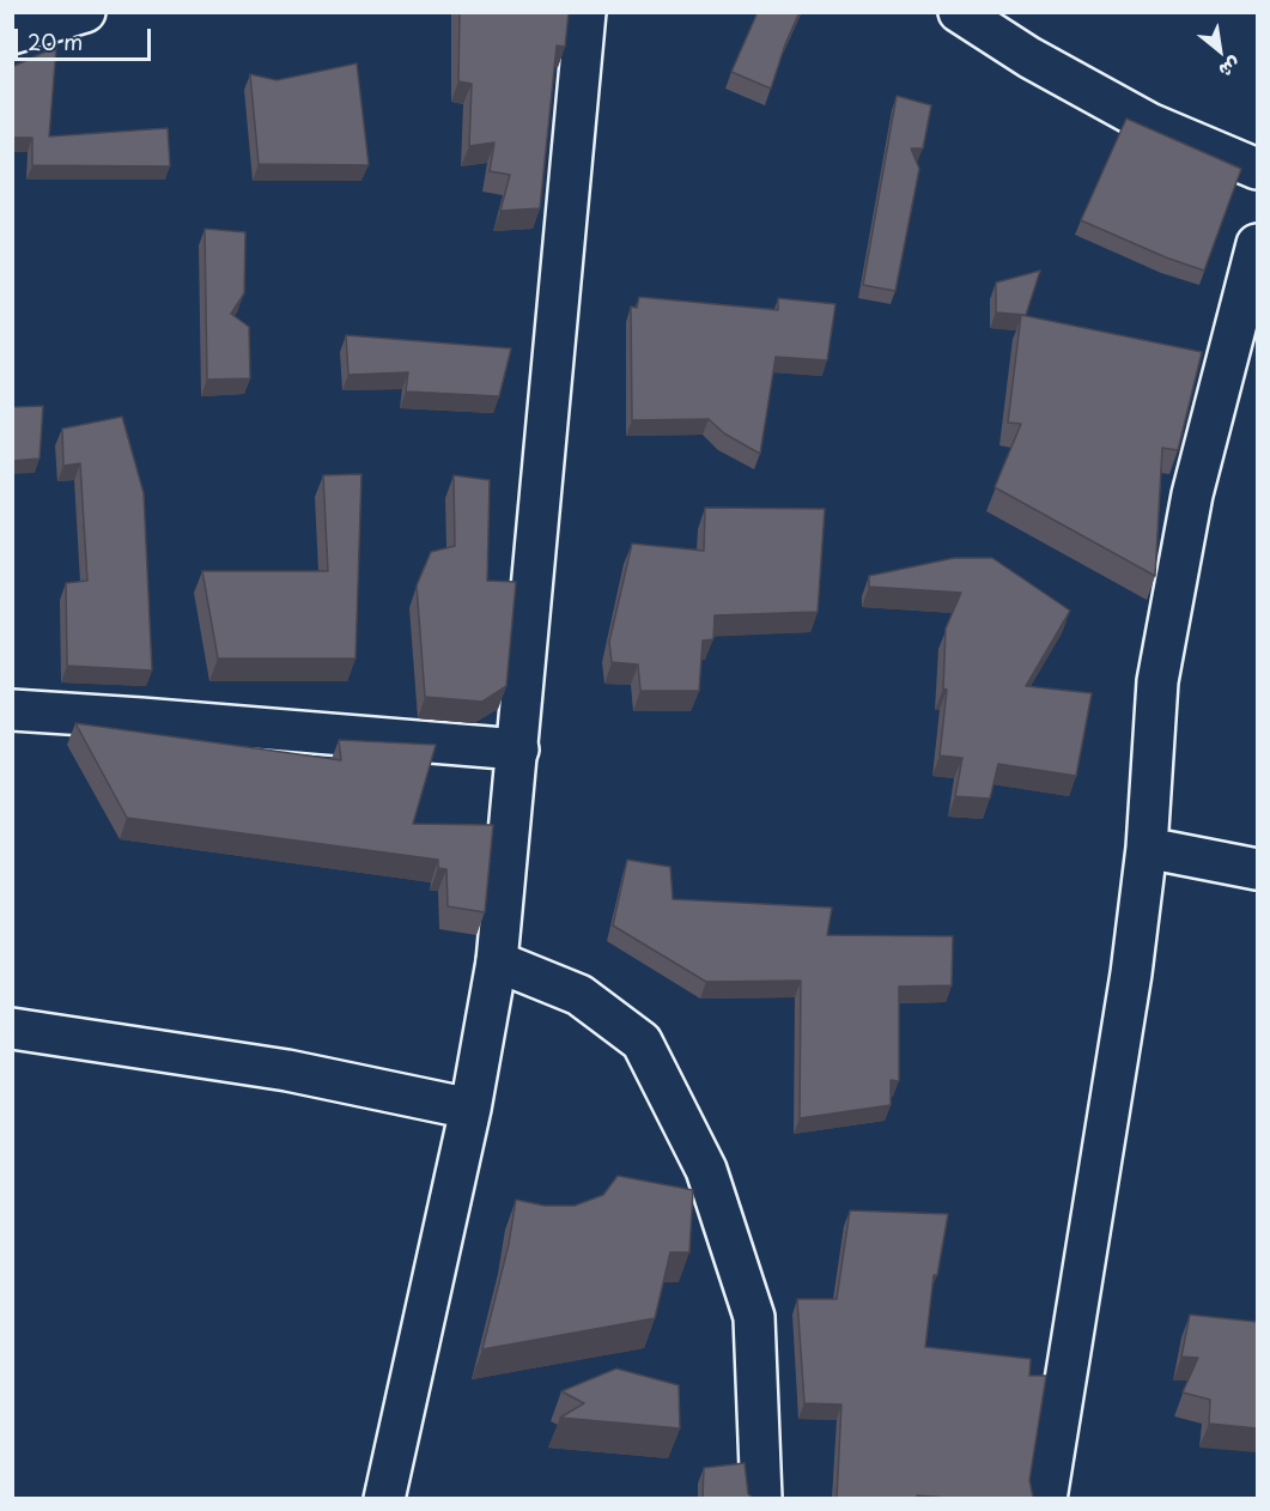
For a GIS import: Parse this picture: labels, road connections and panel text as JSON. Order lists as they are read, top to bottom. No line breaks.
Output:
{"scale_bar":"20 m","north":"bottom right"}
